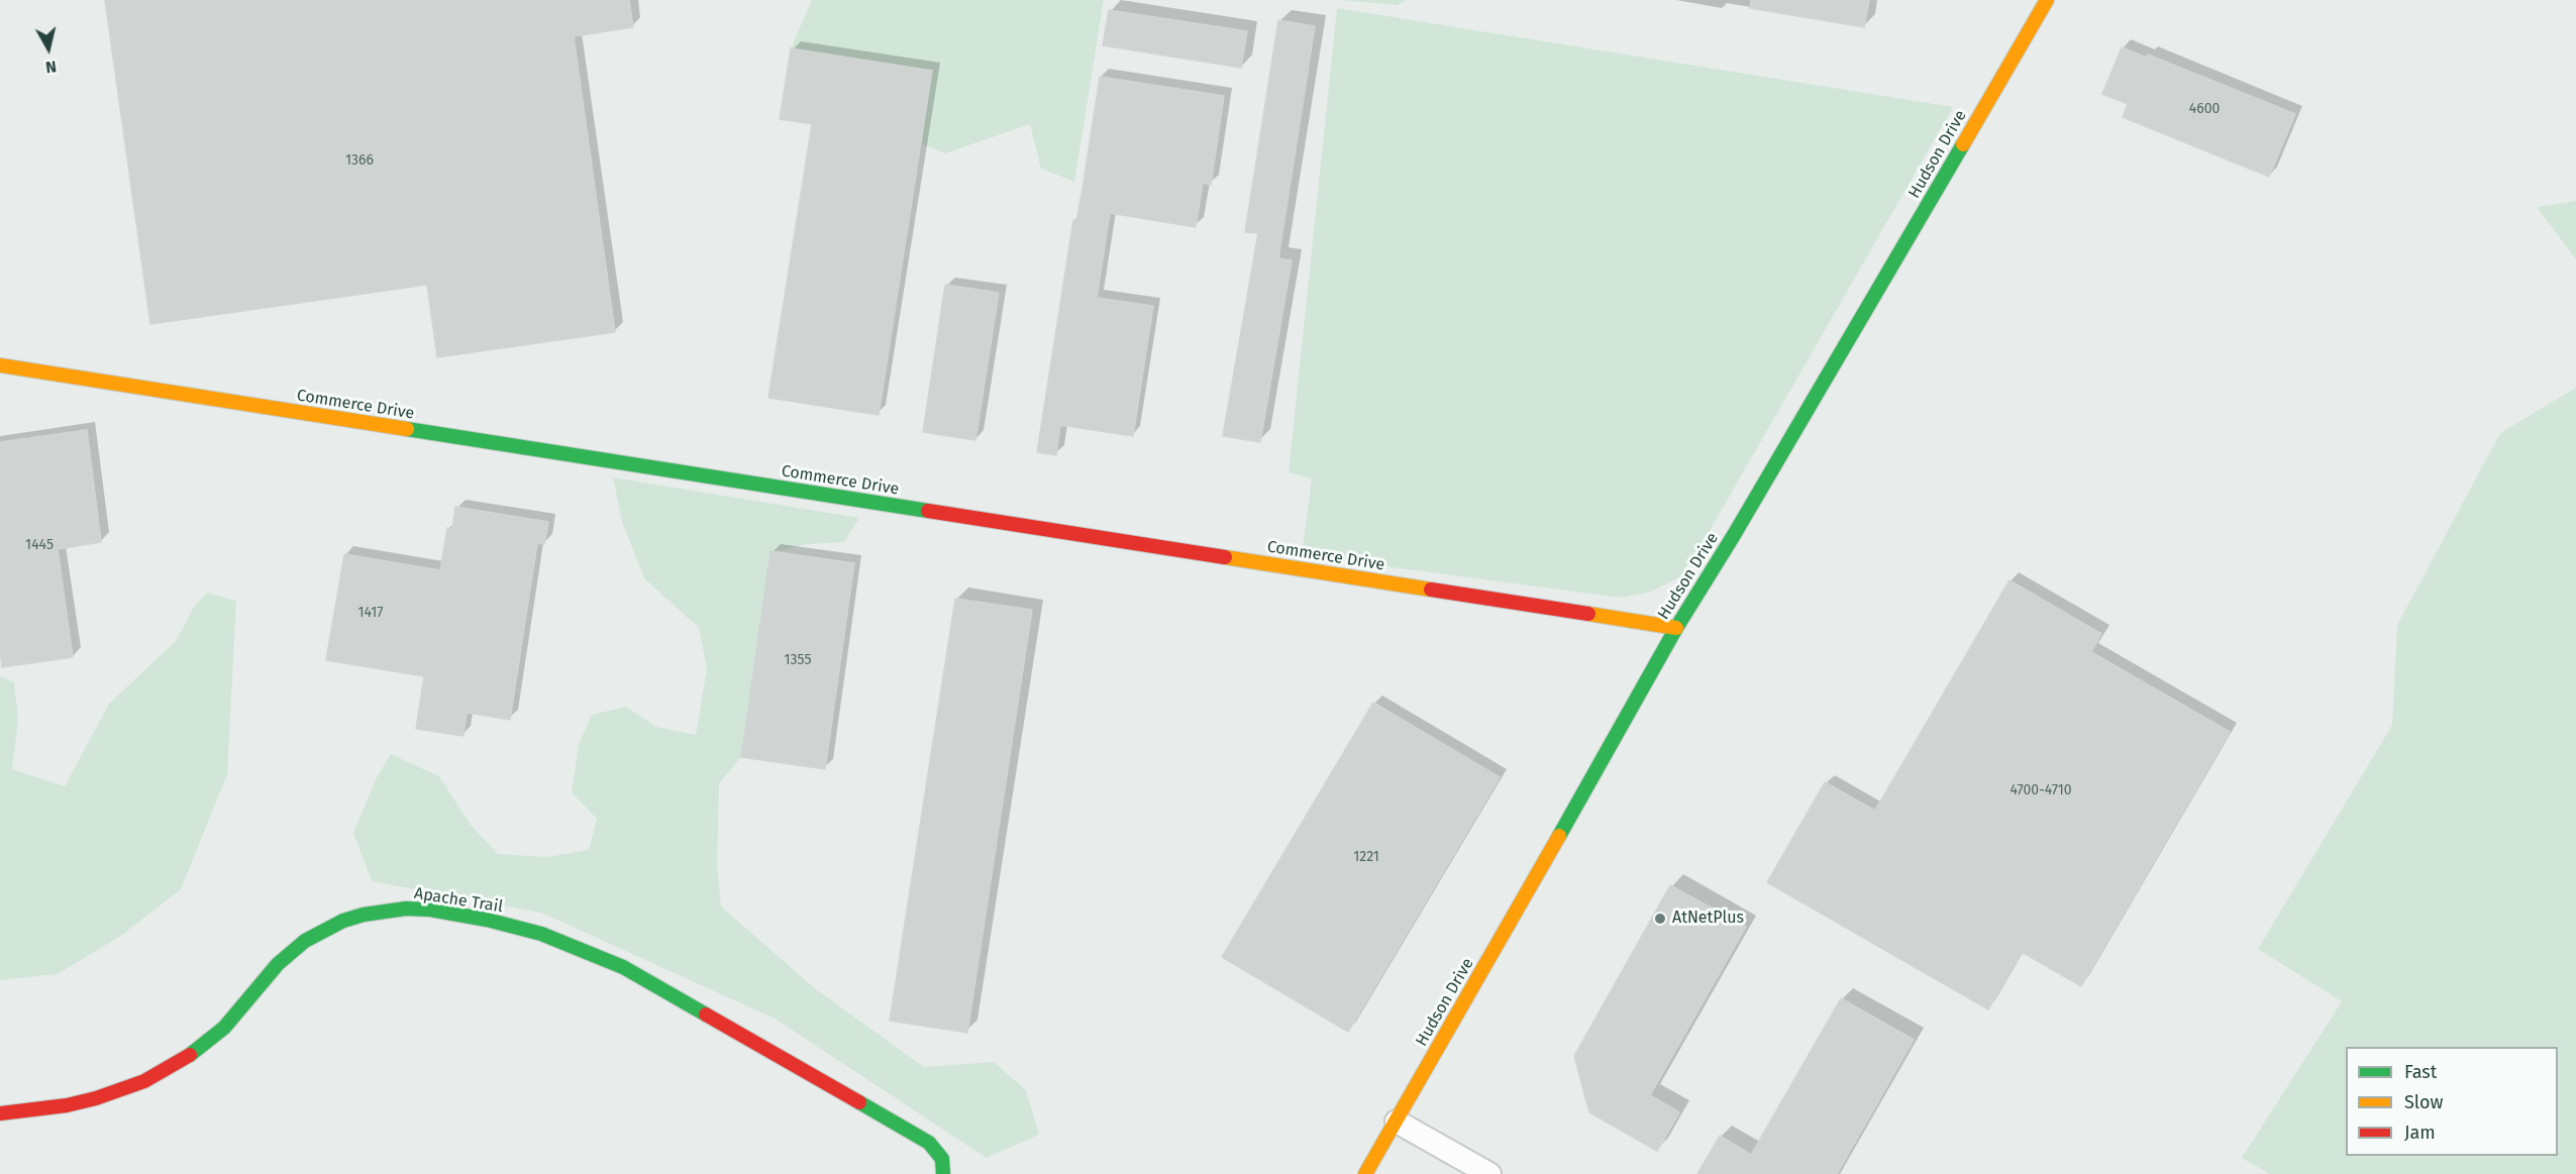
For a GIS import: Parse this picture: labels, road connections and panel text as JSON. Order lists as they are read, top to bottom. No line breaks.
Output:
{"streets":{"street":["Hudson Drive","Commerce Drive","Apache Trail"]},"crossings":[["Hudson Drive","Commerce Drive"]],"places":["AtNetPlus"],"house_numbers":["4600","1366","1445","1417","1355","4700-4710","1221"],"legend":["Fast","Slow","Jam"],"north":"bottom"}
